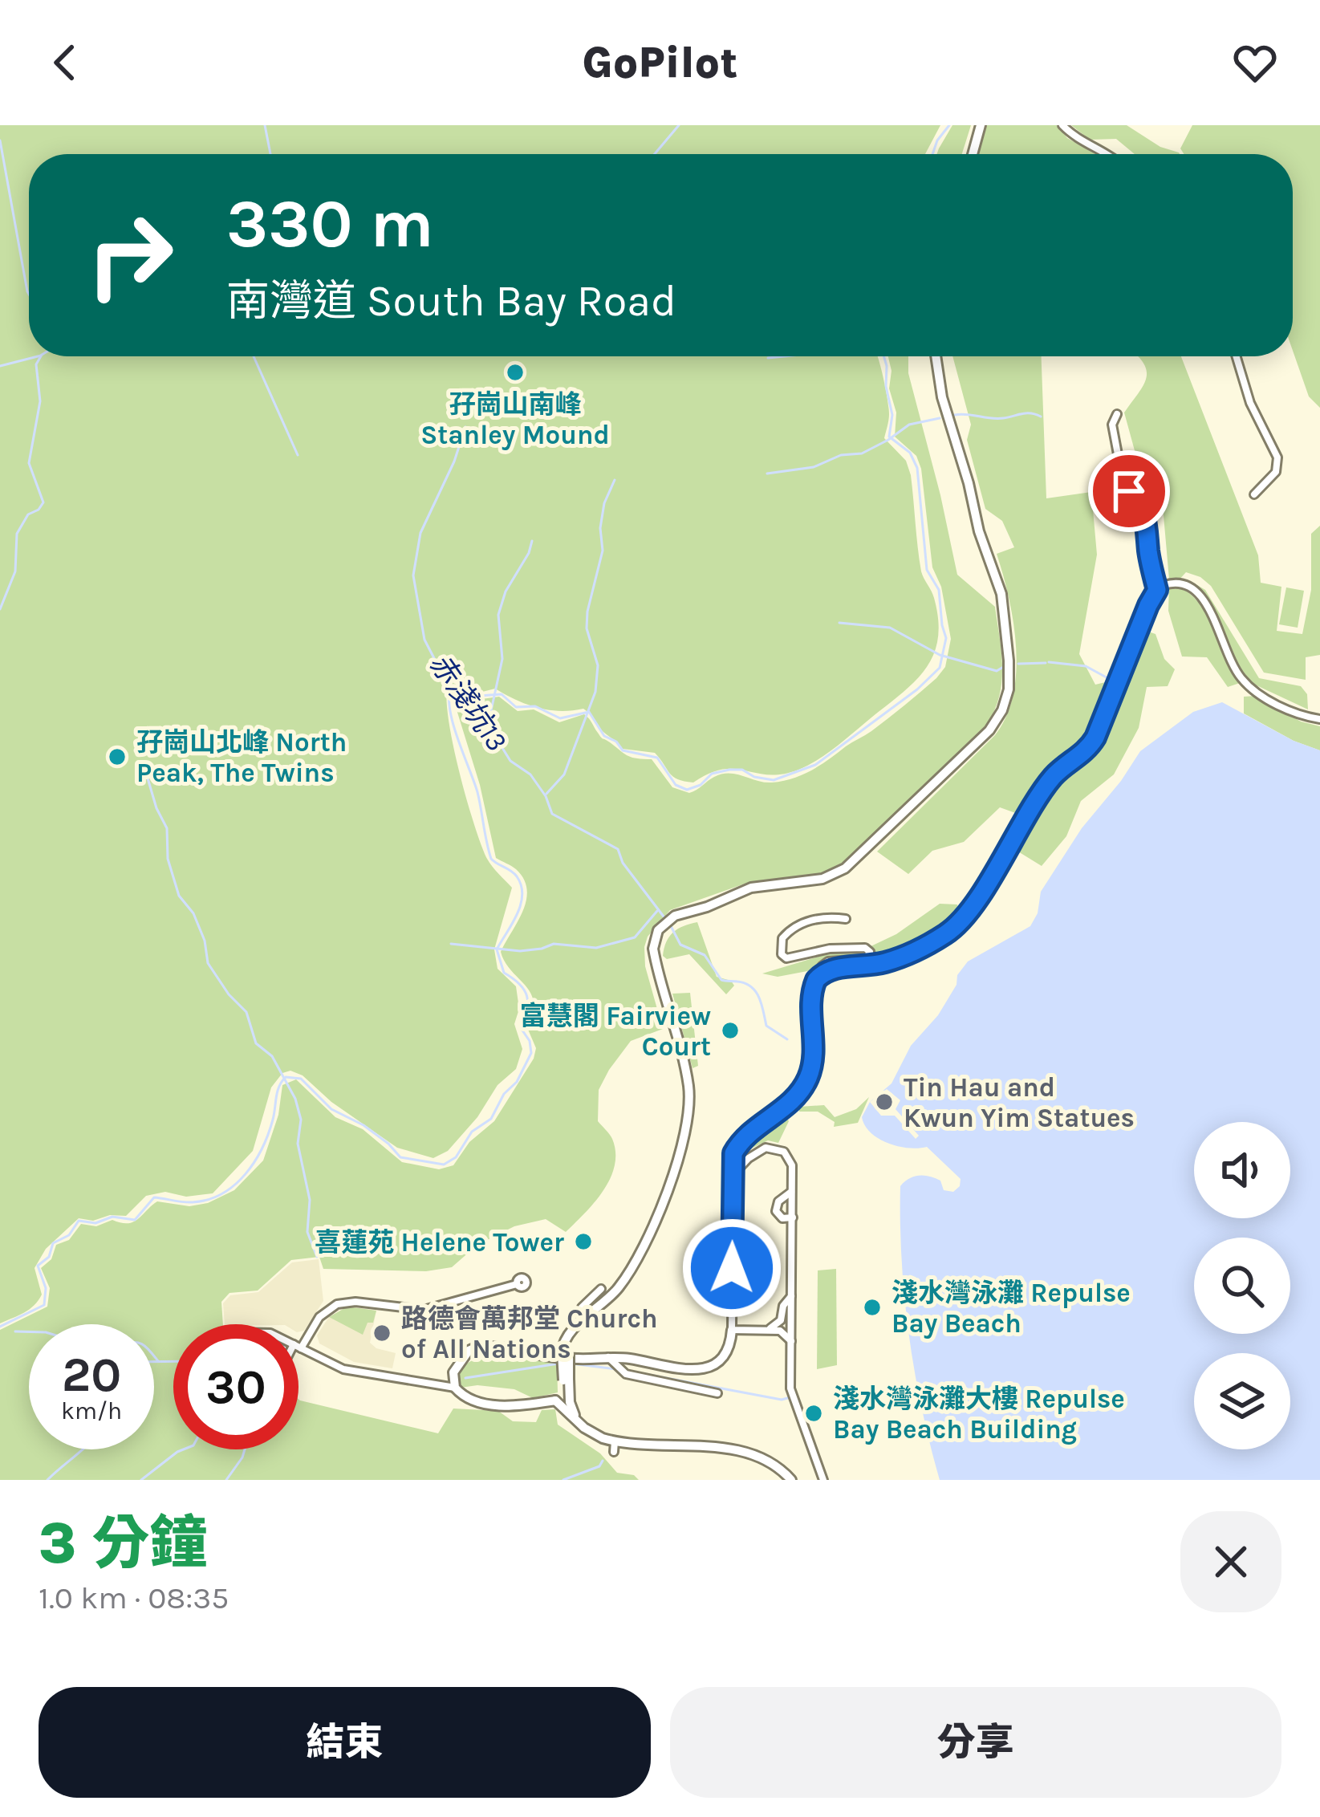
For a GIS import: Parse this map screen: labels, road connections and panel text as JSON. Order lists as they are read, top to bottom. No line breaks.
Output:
{"water":["赤淺坑13"],"places":["孖崗山南峰 Stanley Mound","孖崗山北峰 North Peak, The Twins","富慧閣 Fairview Court","Tin Hau and Kwun Yim Statues","喜蓮苑 Helene Tower","淺水灣泳灘 Repulse Bay Beach","路德會萬邦堂 Church of All Nations","淺水灣泳灘大樓 Repulse Bay Beach Building"],"page":{"header":"GoPilot","turn":["330 m","南灣道 South Bay Road"],"speed":"20 km/h","limit":"30","heading":["3 分鐘","1.0 km · 08:35"],"buttons":["結束","分享"]}}
